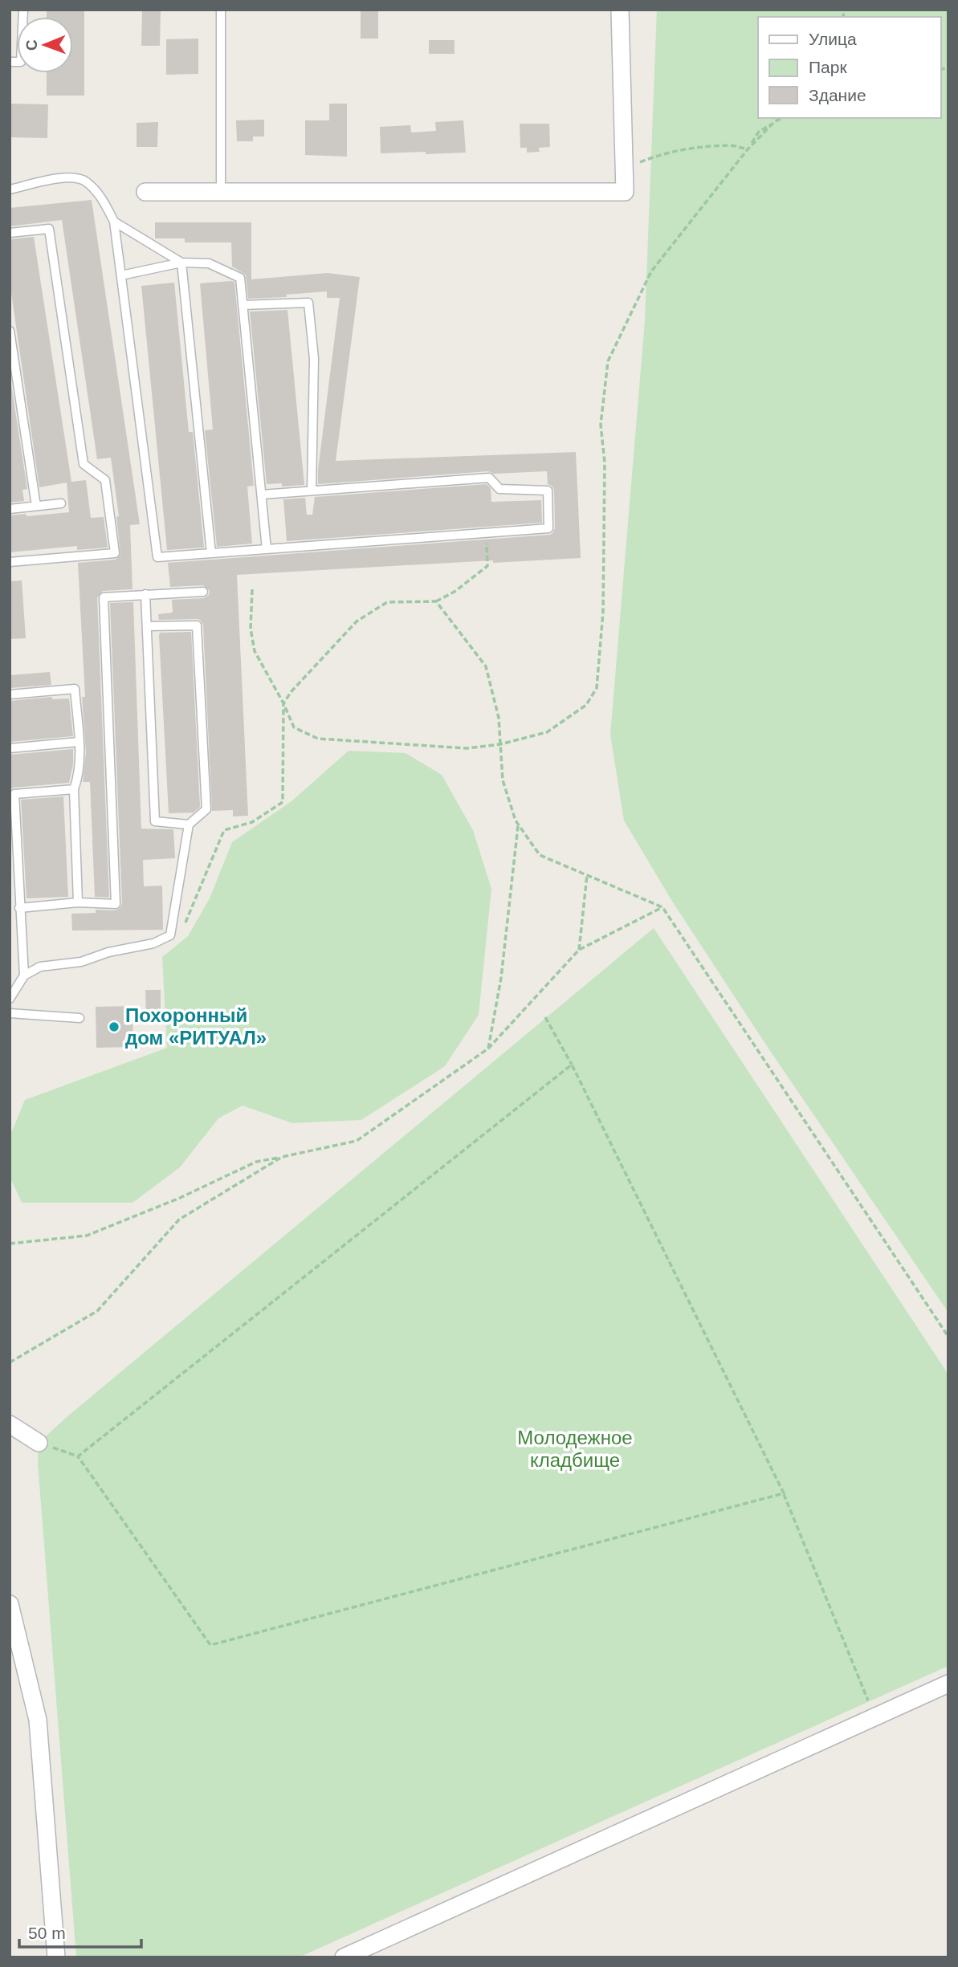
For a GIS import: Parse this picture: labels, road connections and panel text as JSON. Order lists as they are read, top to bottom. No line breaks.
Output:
{"parks":["Молодежное кладбище"],"places":["Похоронный дом «РИТУАЛ»"],"legend":["Улица","Парк","Здание"],"scale_bar":"50 m","north":"left"}
